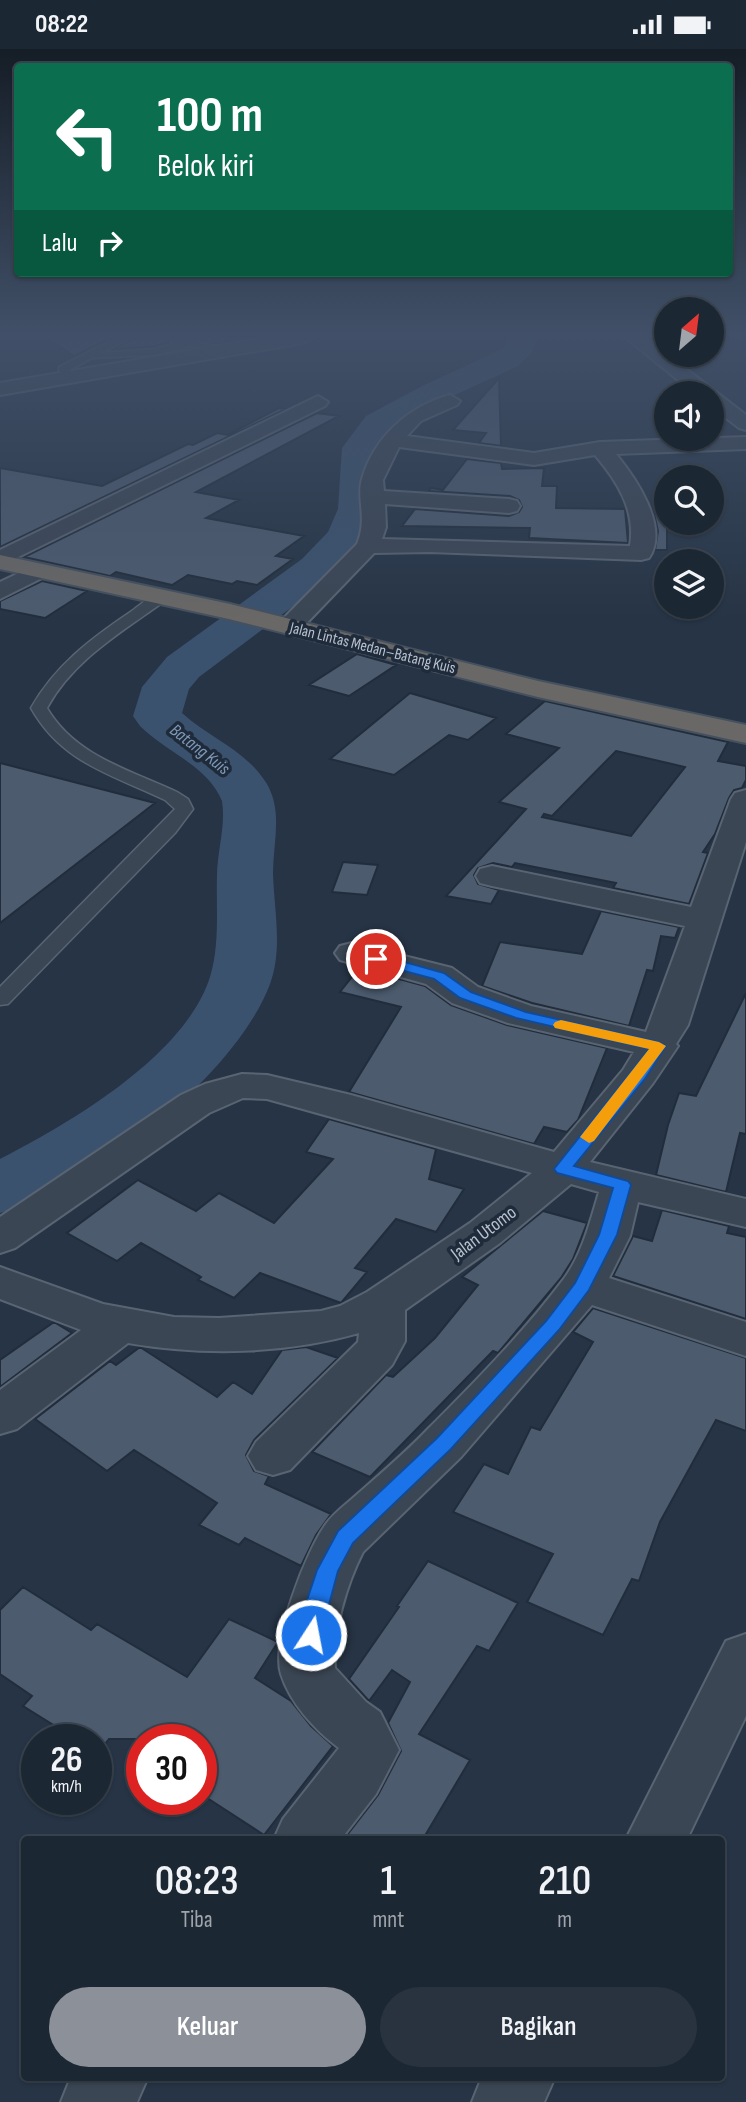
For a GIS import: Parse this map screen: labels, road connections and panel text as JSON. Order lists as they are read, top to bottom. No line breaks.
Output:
{"streets":{"highway":["Jalan Lintas Medan–Batang Kuis"],"street":["Jalan Utomo"]},"water":["Batang Kuis"],"north":"top right","page":{"status":"08:22","turn":["100 m","Belok kiri"],"then":"Lalu","speed":"26 km/h","limit":"30","eta":["08:23","Tiba","1","mnt","210","m"],"buttons":["Keluar","Bagikan"]}}
